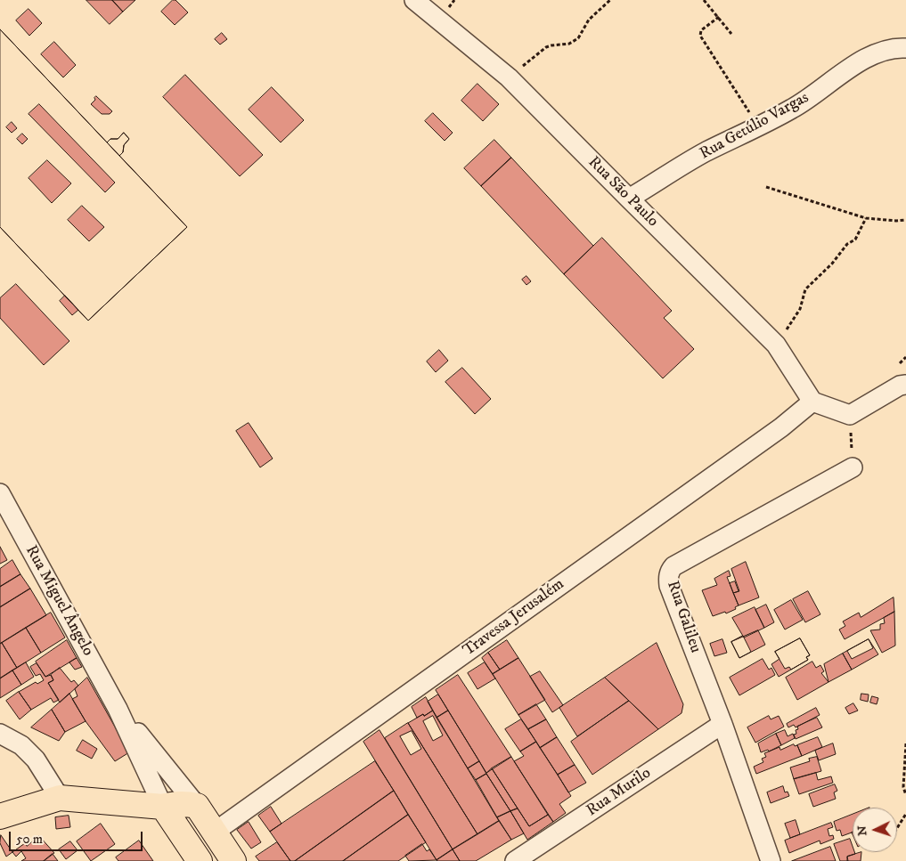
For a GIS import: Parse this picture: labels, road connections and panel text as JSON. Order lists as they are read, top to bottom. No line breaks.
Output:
{"streets":{"main road":["Rua Miguel Ângelo"],"street":["Rua Getúlio Vargas","Rua São Paulo","Rua Galileu","Travessa Jerusalém","Rua Murilo"]},"crossings":[["Rua Getúlio Vargas","Rua São Paulo"],["Rua São Paulo","Travessa Jerusalém"],["Rua Miguel Ângelo","Travessa Jerusalém"],["Rua Galileu","Rua Murilo"]],"scale_bar":"50 m","north":"left"}
